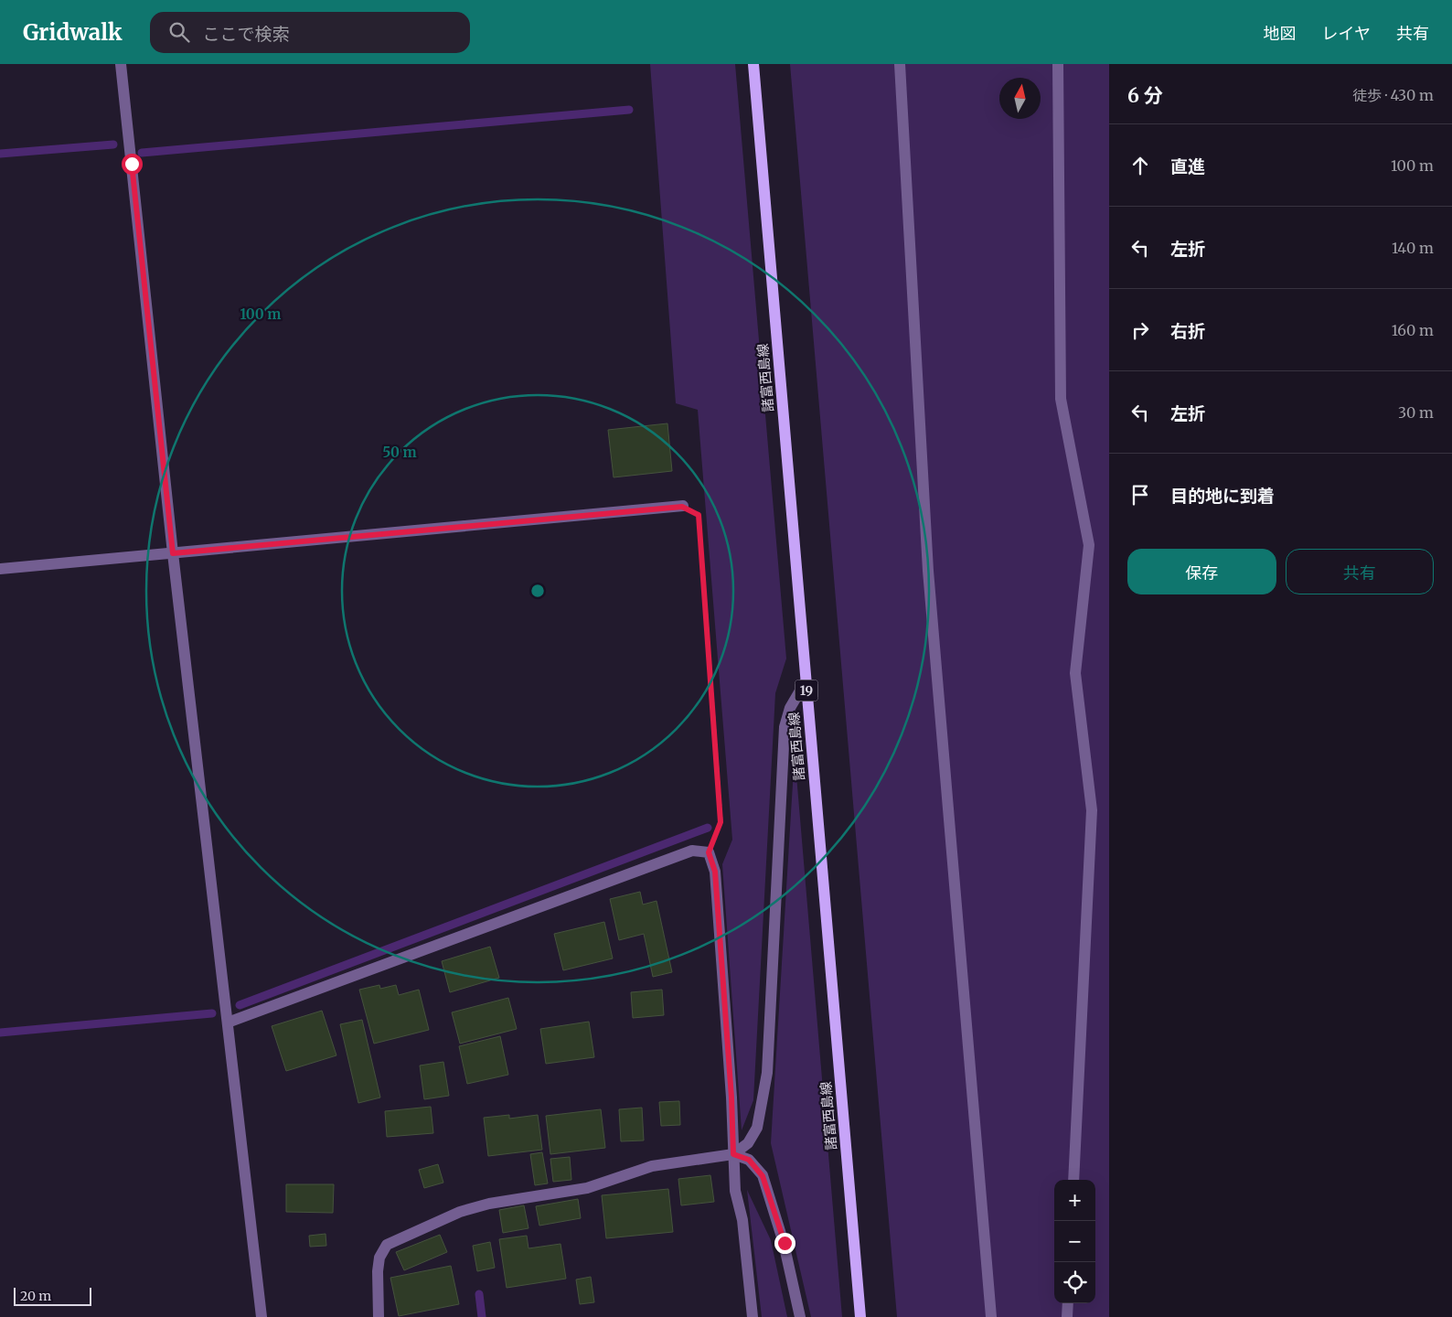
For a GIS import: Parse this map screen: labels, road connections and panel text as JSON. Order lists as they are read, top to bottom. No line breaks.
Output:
{"streets":{"main road":["諸富西島線","19"]},"scale_bar":"20 m","north":"top","page":{"header":"Gridwalk","search":"ここで検索","nav":["地図","レイヤ","共有"],"heading":["6 分","徒歩 · 430 m"],"list":[["直進","100 m"],["左折","140 m"],["右折","160 m"],["左折","30 m"],"目的地に到着"],"buttons":["保存","共有"],"map_buttons":["+","−"],"scale":"20 m"},"rings":["100 m","50 m"]}
